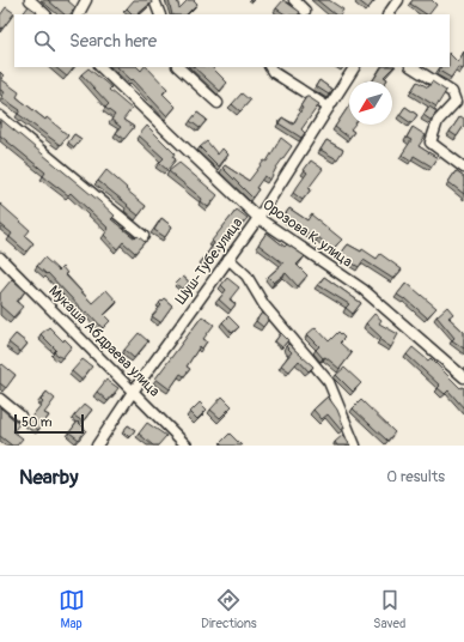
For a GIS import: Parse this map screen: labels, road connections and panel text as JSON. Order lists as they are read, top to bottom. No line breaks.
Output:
{"streets":{"street":["Орозова К. улица","Шуш-Тубе улица","Мукаша Абдраева улица"]},"crossings":[["Орозова К. улица","Шуш-Тубе улица"],["Шуш-Тубе улица","Мукаша Абдраева улица"]],"scale_bar":"50 m","north":"bottom left","page":{"search":"Search here","scale":"50 m","heading":["Nearby","0 results"],"nav":["Map","Directions","Saved"]}}
